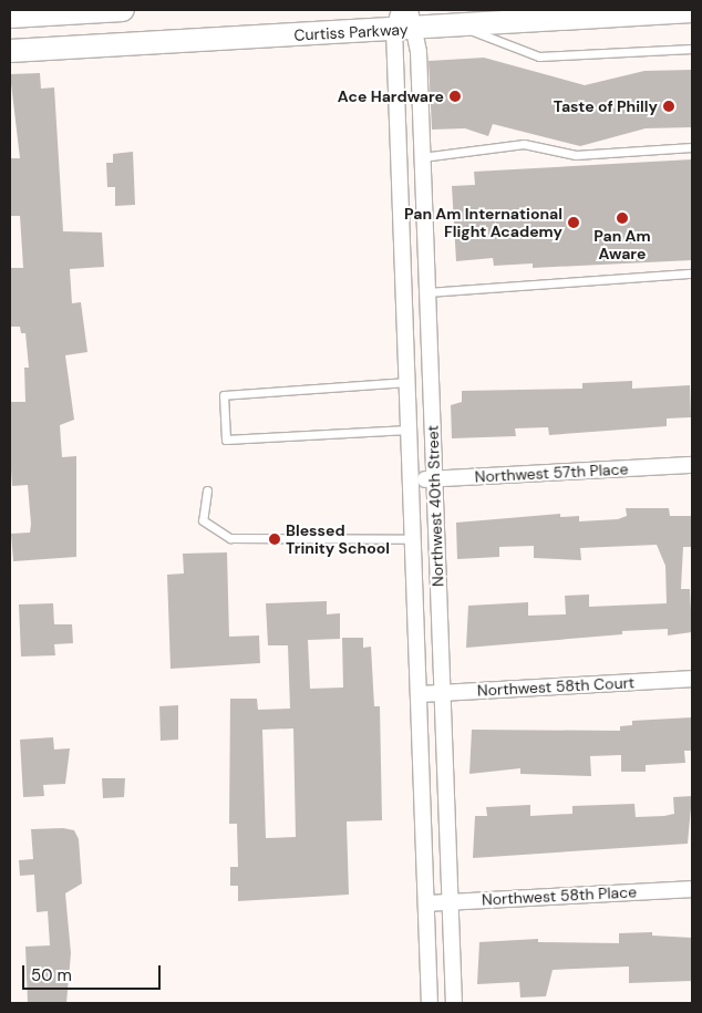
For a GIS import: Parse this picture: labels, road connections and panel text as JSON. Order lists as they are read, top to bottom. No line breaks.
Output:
{"streets":{"main road":["Curtiss Parkway"],"street":["Northwest 57th Place","Northwest 40th Street","Northwest 58th Court","Northwest 58th Place"]},"crossings":[["Curtiss Parkway","Northwest 40th Street"],["Northwest 57th Place","Northwest 40th Street"],["Northwest 40th Street","Northwest 58th Court"],["Northwest 40th Street","Northwest 58th Place"]],"places":["Ace Hardware","Taste of Philly","Pan Am Aware","Pan Am International Flight Academy","Blessed Trinity School"],"scale_bar":"50 m"}
